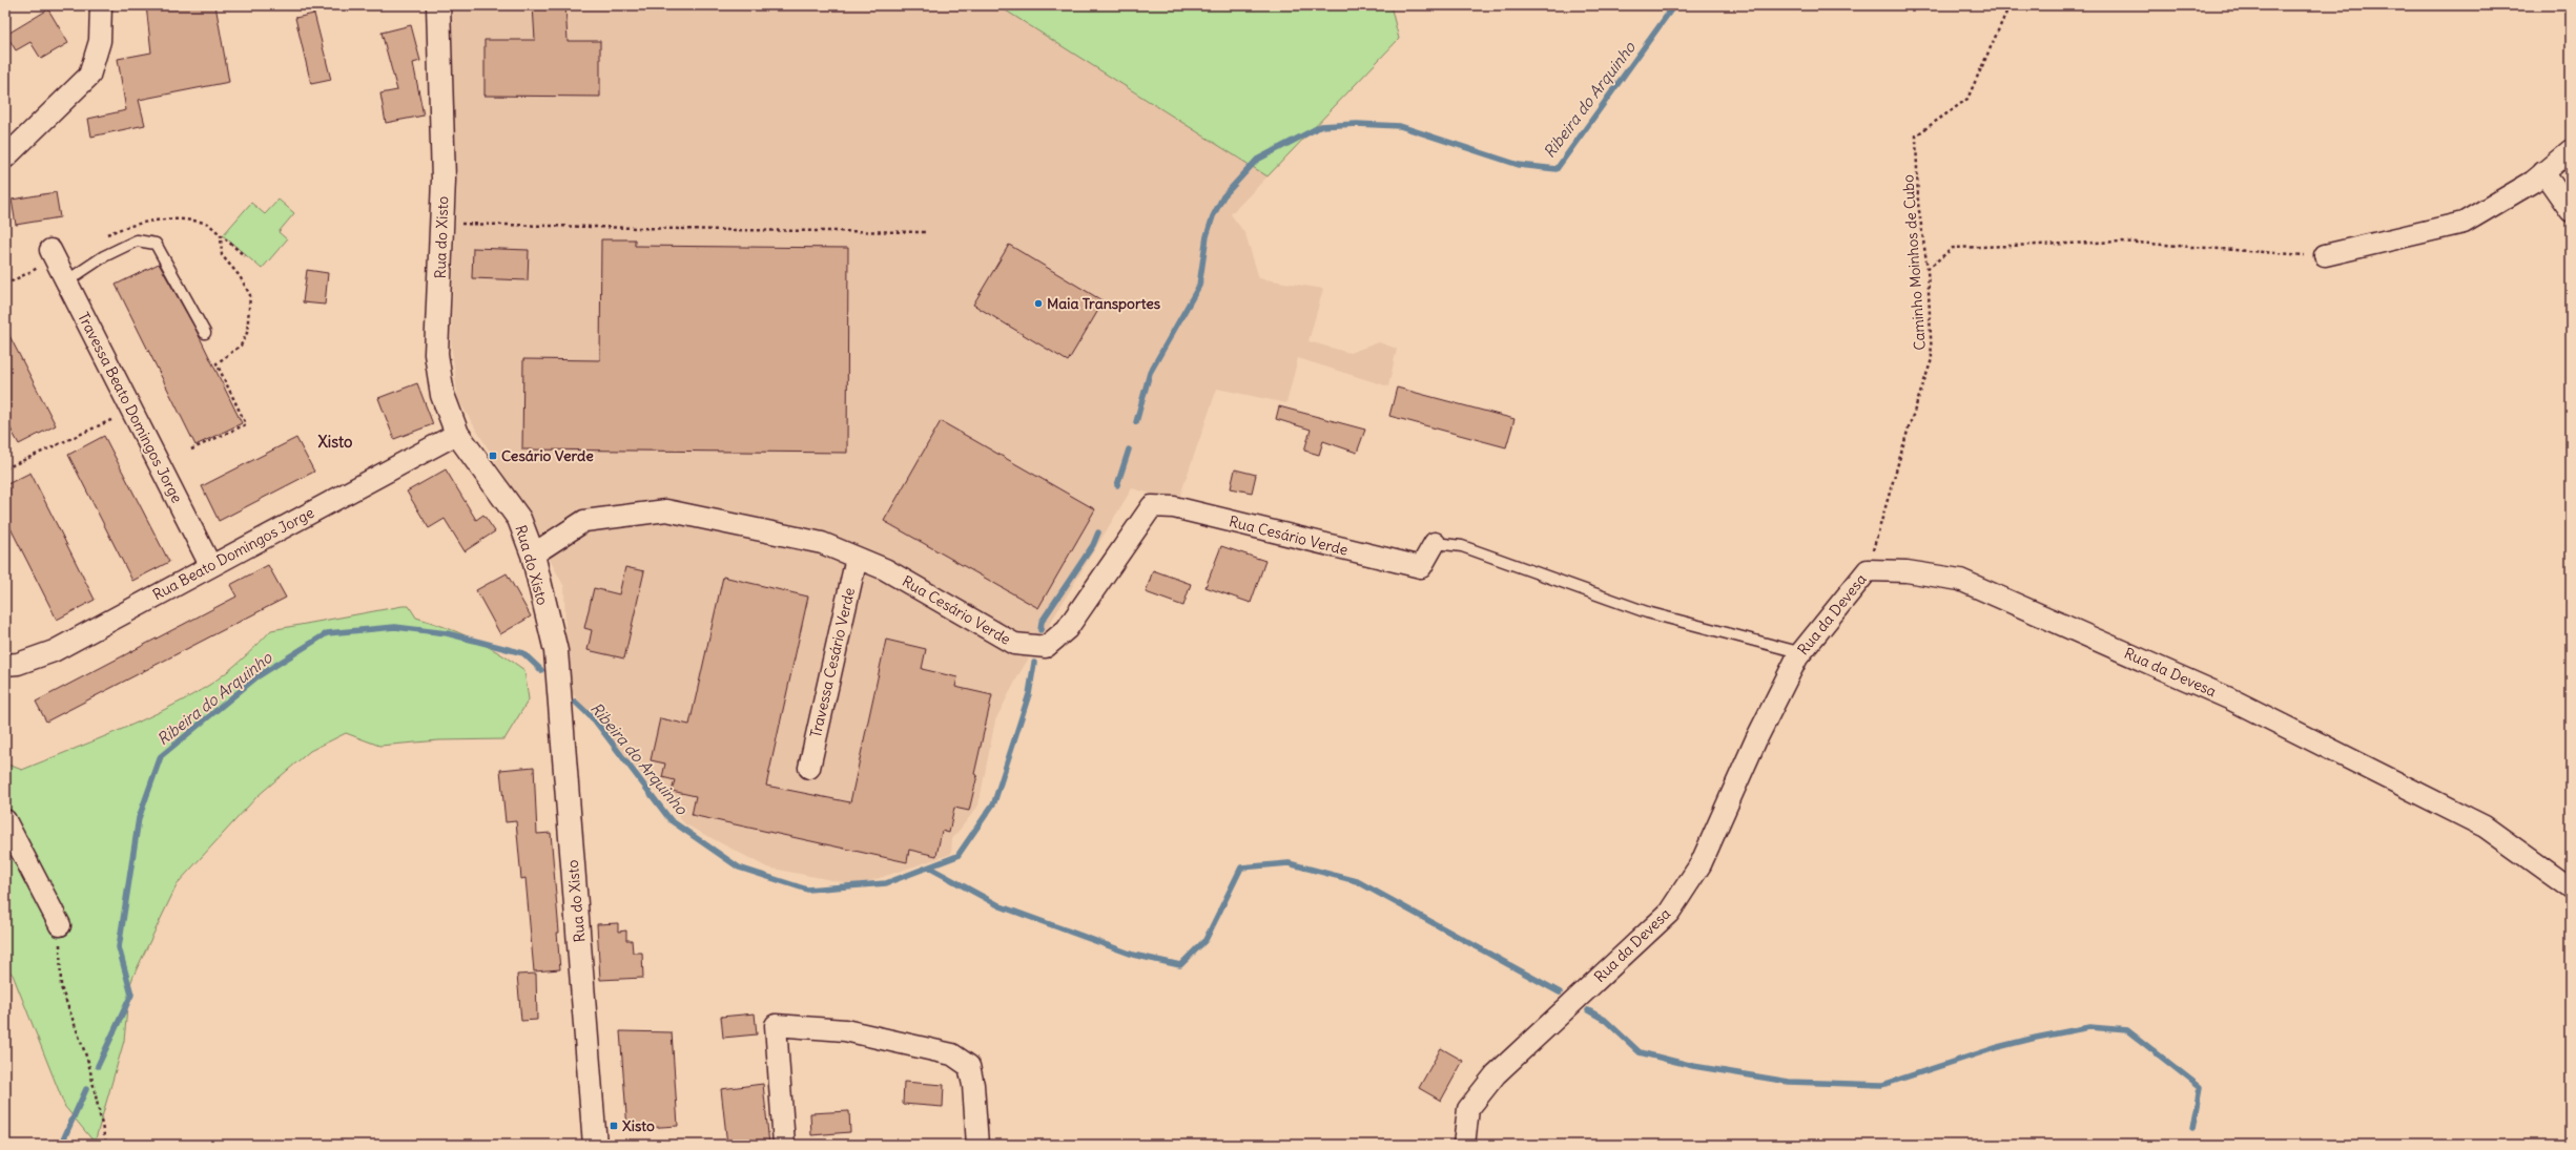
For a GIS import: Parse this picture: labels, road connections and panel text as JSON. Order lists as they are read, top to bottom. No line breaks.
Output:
{"streets":{"street":["Rua do Xisto","Travessa Beato Domingos Jorge","Rua Cesário Verde","Rua Beato Domingos Jorge","Rua da Devesa","Travessa Cesário Verde"],"path":["Caminho Moinhos de Cubo"]},"crossings":[["Rua do Xisto","Rua Cesário Verde"],["Rua do Xisto","Rua Beato Domingos Jorge"],["Caminho Moinhos de Cubo","Rua da Devesa"],["Travessa Beato Domingos Jorge","Rua Beato Domingos Jorge"],["Rua Cesário Verde","Travessa Cesário Verde"]],"districts":["Xisto"],"water":["Ribeira do Arquinho"],"places":{"other":["Maia Transportes"],"transit":["Cesário Verde","Xisto"]}}
